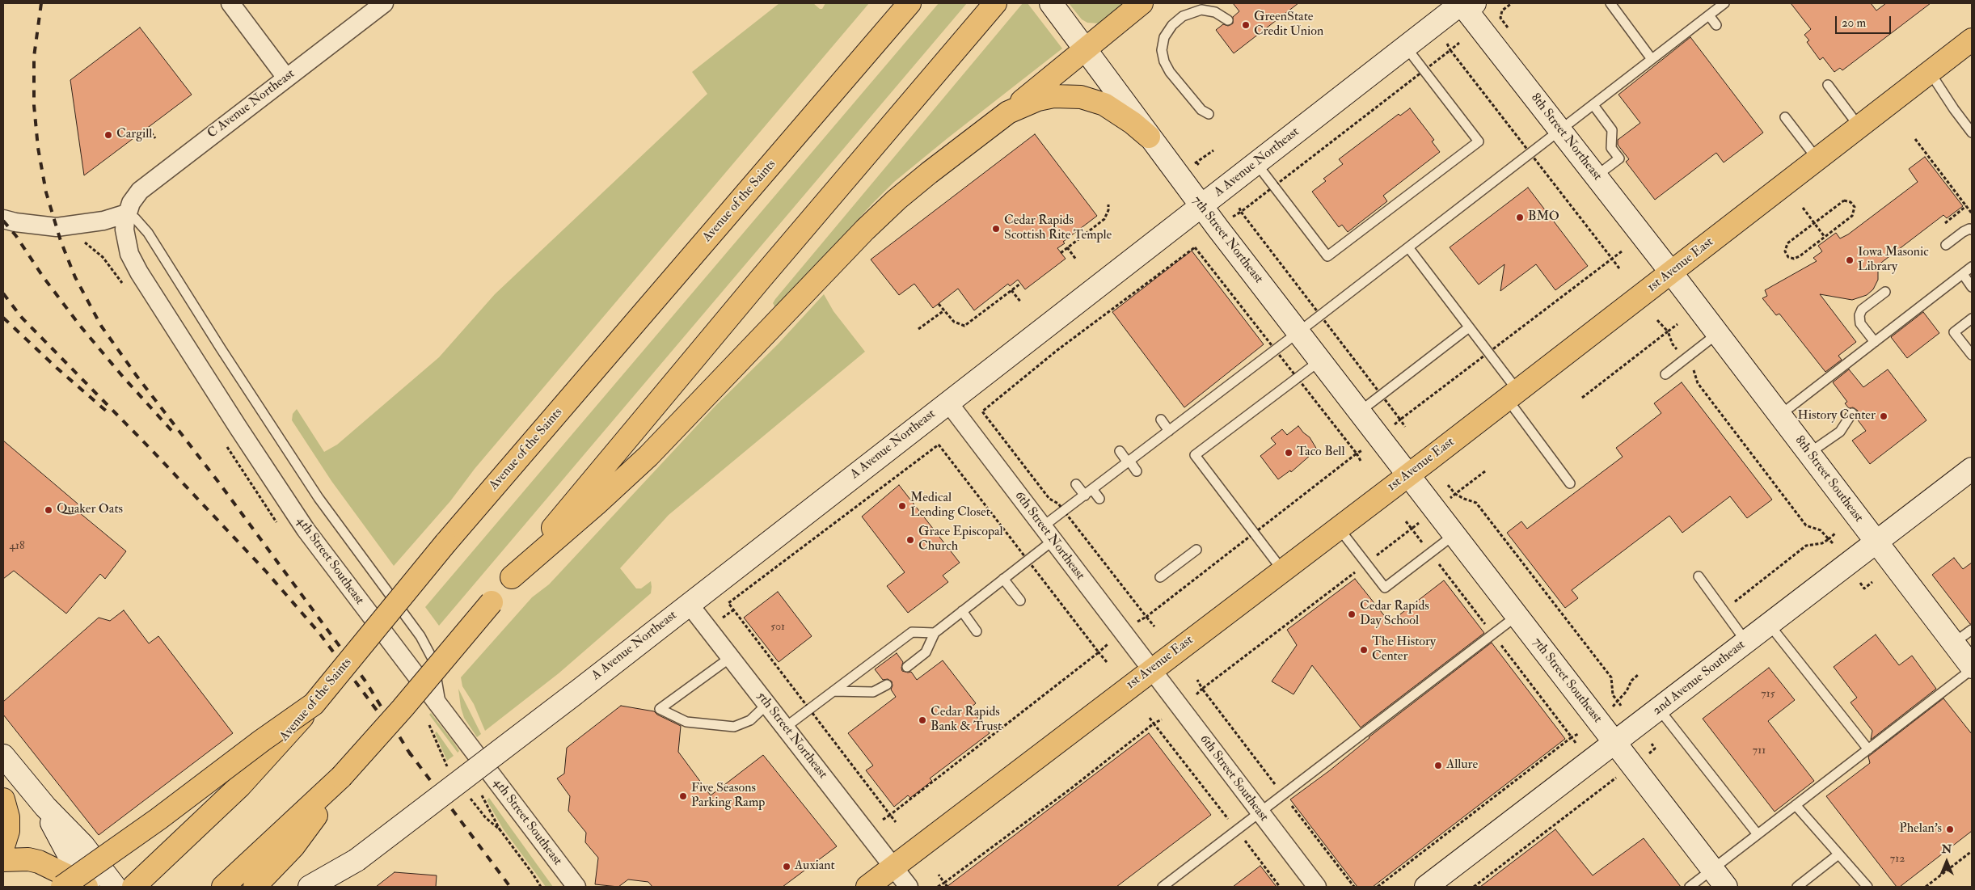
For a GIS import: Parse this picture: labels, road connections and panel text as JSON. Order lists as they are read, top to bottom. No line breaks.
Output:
{"streets":{"main road":["8th Street Northeast","A Avenue Northeast","Avenue of the Saints","7th Street Northeast","1st Avenue East","8th Street Southeast","2nd Avenue Southeast","7th Street Southeast"],"street":["C Avenue Northeast","6th Street Northeast","4th Street Southeast","5th Street Northeast","6th Street Southeast"]},"crossings":[["C Avenue Northeast","4th Street Southeast"],["8th Street Northeast","A Avenue Northeast"],["8th Street Northeast","1st Avenue East"],["8th Street Northeast","8th Street Southeast"],["A Avenue Northeast","7th Street Northeast"],["A Avenue Northeast","6th Street Northeast"],["A Avenue Northeast","5th Street Northeast"],["7th Street Northeast","1st Avenue East"],["7th Street Northeast","7th Street Southeast"],["1st Avenue East","8th Street Southeast"],["1st Avenue East","6th Street Northeast"],["1st Avenue East","7th Street Southeast"],["1st Avenue East","5th Street Northeast"],["1st Avenue East","6th Street Southeast"],["8th Street Southeast","2nd Avenue Southeast"],["6th Street Northeast","6th Street Southeast"],["2nd Avenue Southeast","7th Street Southeast"]],"places":["GreenState Credit Union","Cargill","BMO","Cedar Rapids Scottish Rite Temple","Iowa Masonic Library","History Center","Taco Bell","Medical Lending Closet","Quaker Oats","Grace Episcopal Church","Cedar Rapids Day School","The History Center","Cedar Rapids Bank & Trust","Allure","Five Seasons Parking Ramp","Phelan's","Auxiant"],"house_numbers":["418","501","715","711","712"],"scale_bar":"20 m","north":"top"}
